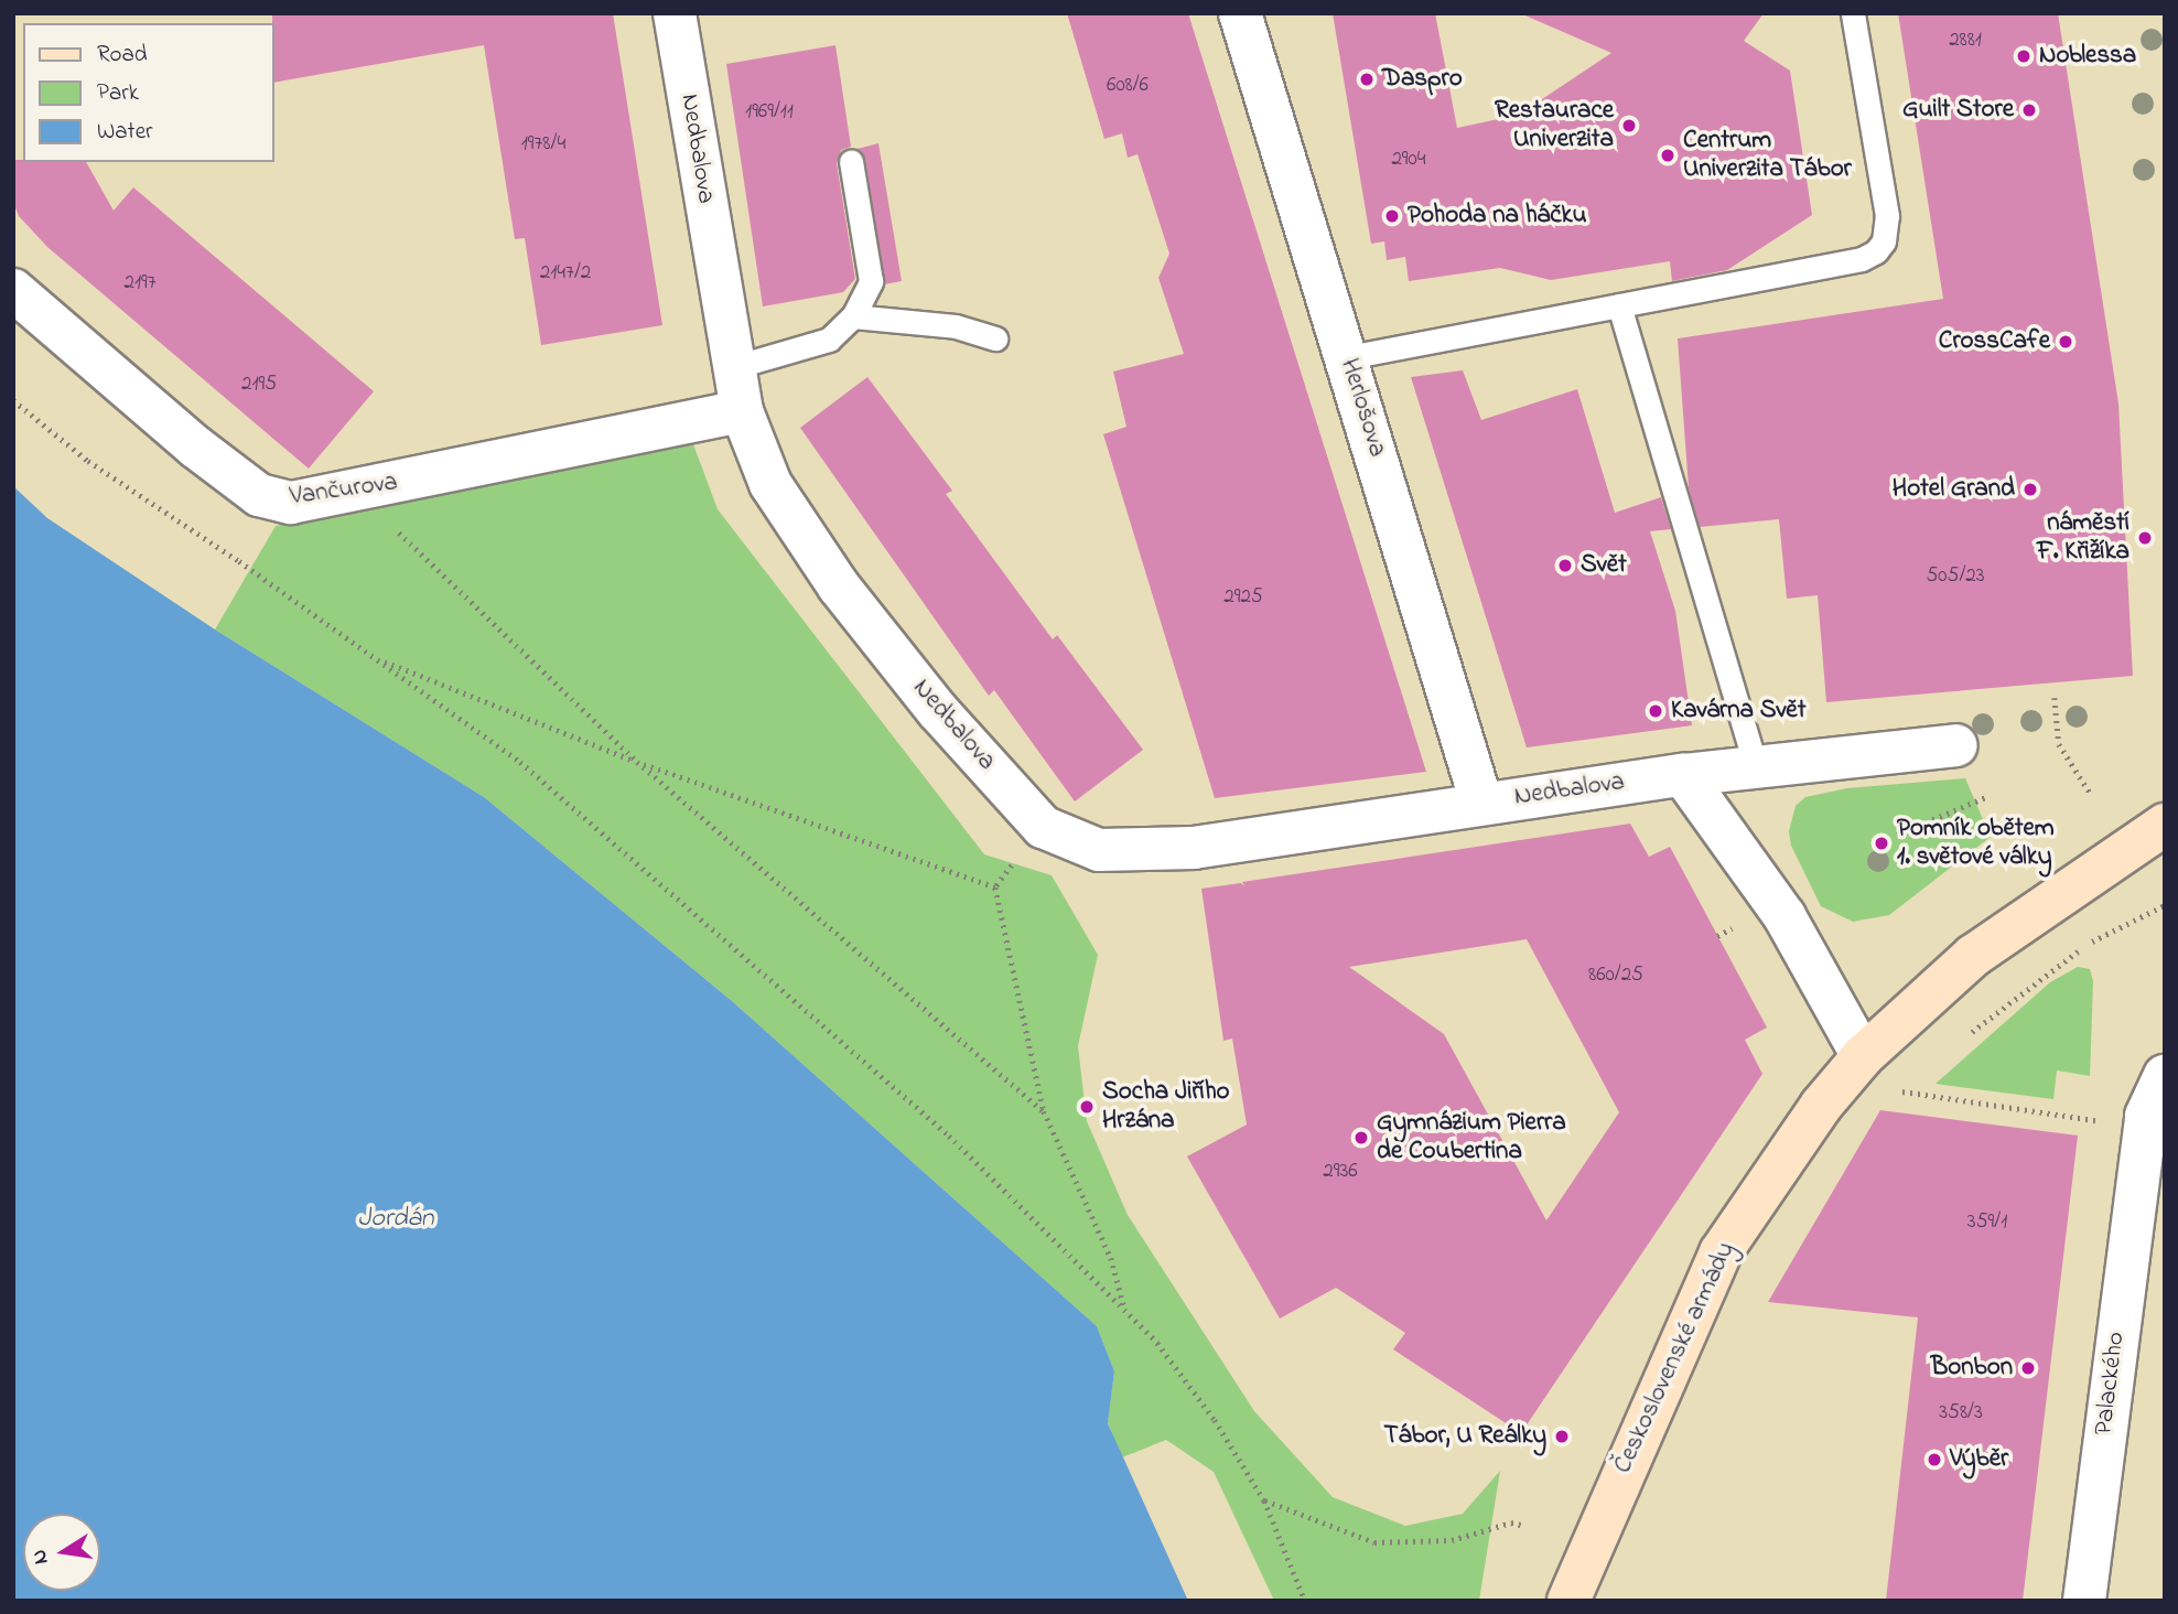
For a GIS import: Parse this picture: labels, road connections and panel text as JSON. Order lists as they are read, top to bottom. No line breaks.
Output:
{"streets":{"main road":["Československé armády"],"street":["Nedbalova","Herlošova","Vančurova","Palackého"]},"crossings":[["Nedbalova","Herlošova"],["Nedbalova","Vančurova"]],"water":["Jordán"],"places":["Noblessa","Daspro","Guilt Store","Restaurace Univerzita","Centrum Univerzita Tábor","Pohoda na háčku","CrossCafe","Hotel Grand","náměstí F. Křižíka","Svět","Kavárna Svět","Pomník obětem 1. světové války","Socha Jiřího Hrzána","Gymnázium Pierra de Coubertina","Bonbon","Tábor, U Reálky","Výběr"],"house_numbers":["2881","608/6","1969/11","1978/4","2904","2147/2","2197","2195","505/23","2925","860/25","2936","359/1","358/3"],"legend":["Road","Park","Water"],"north":"left"}
